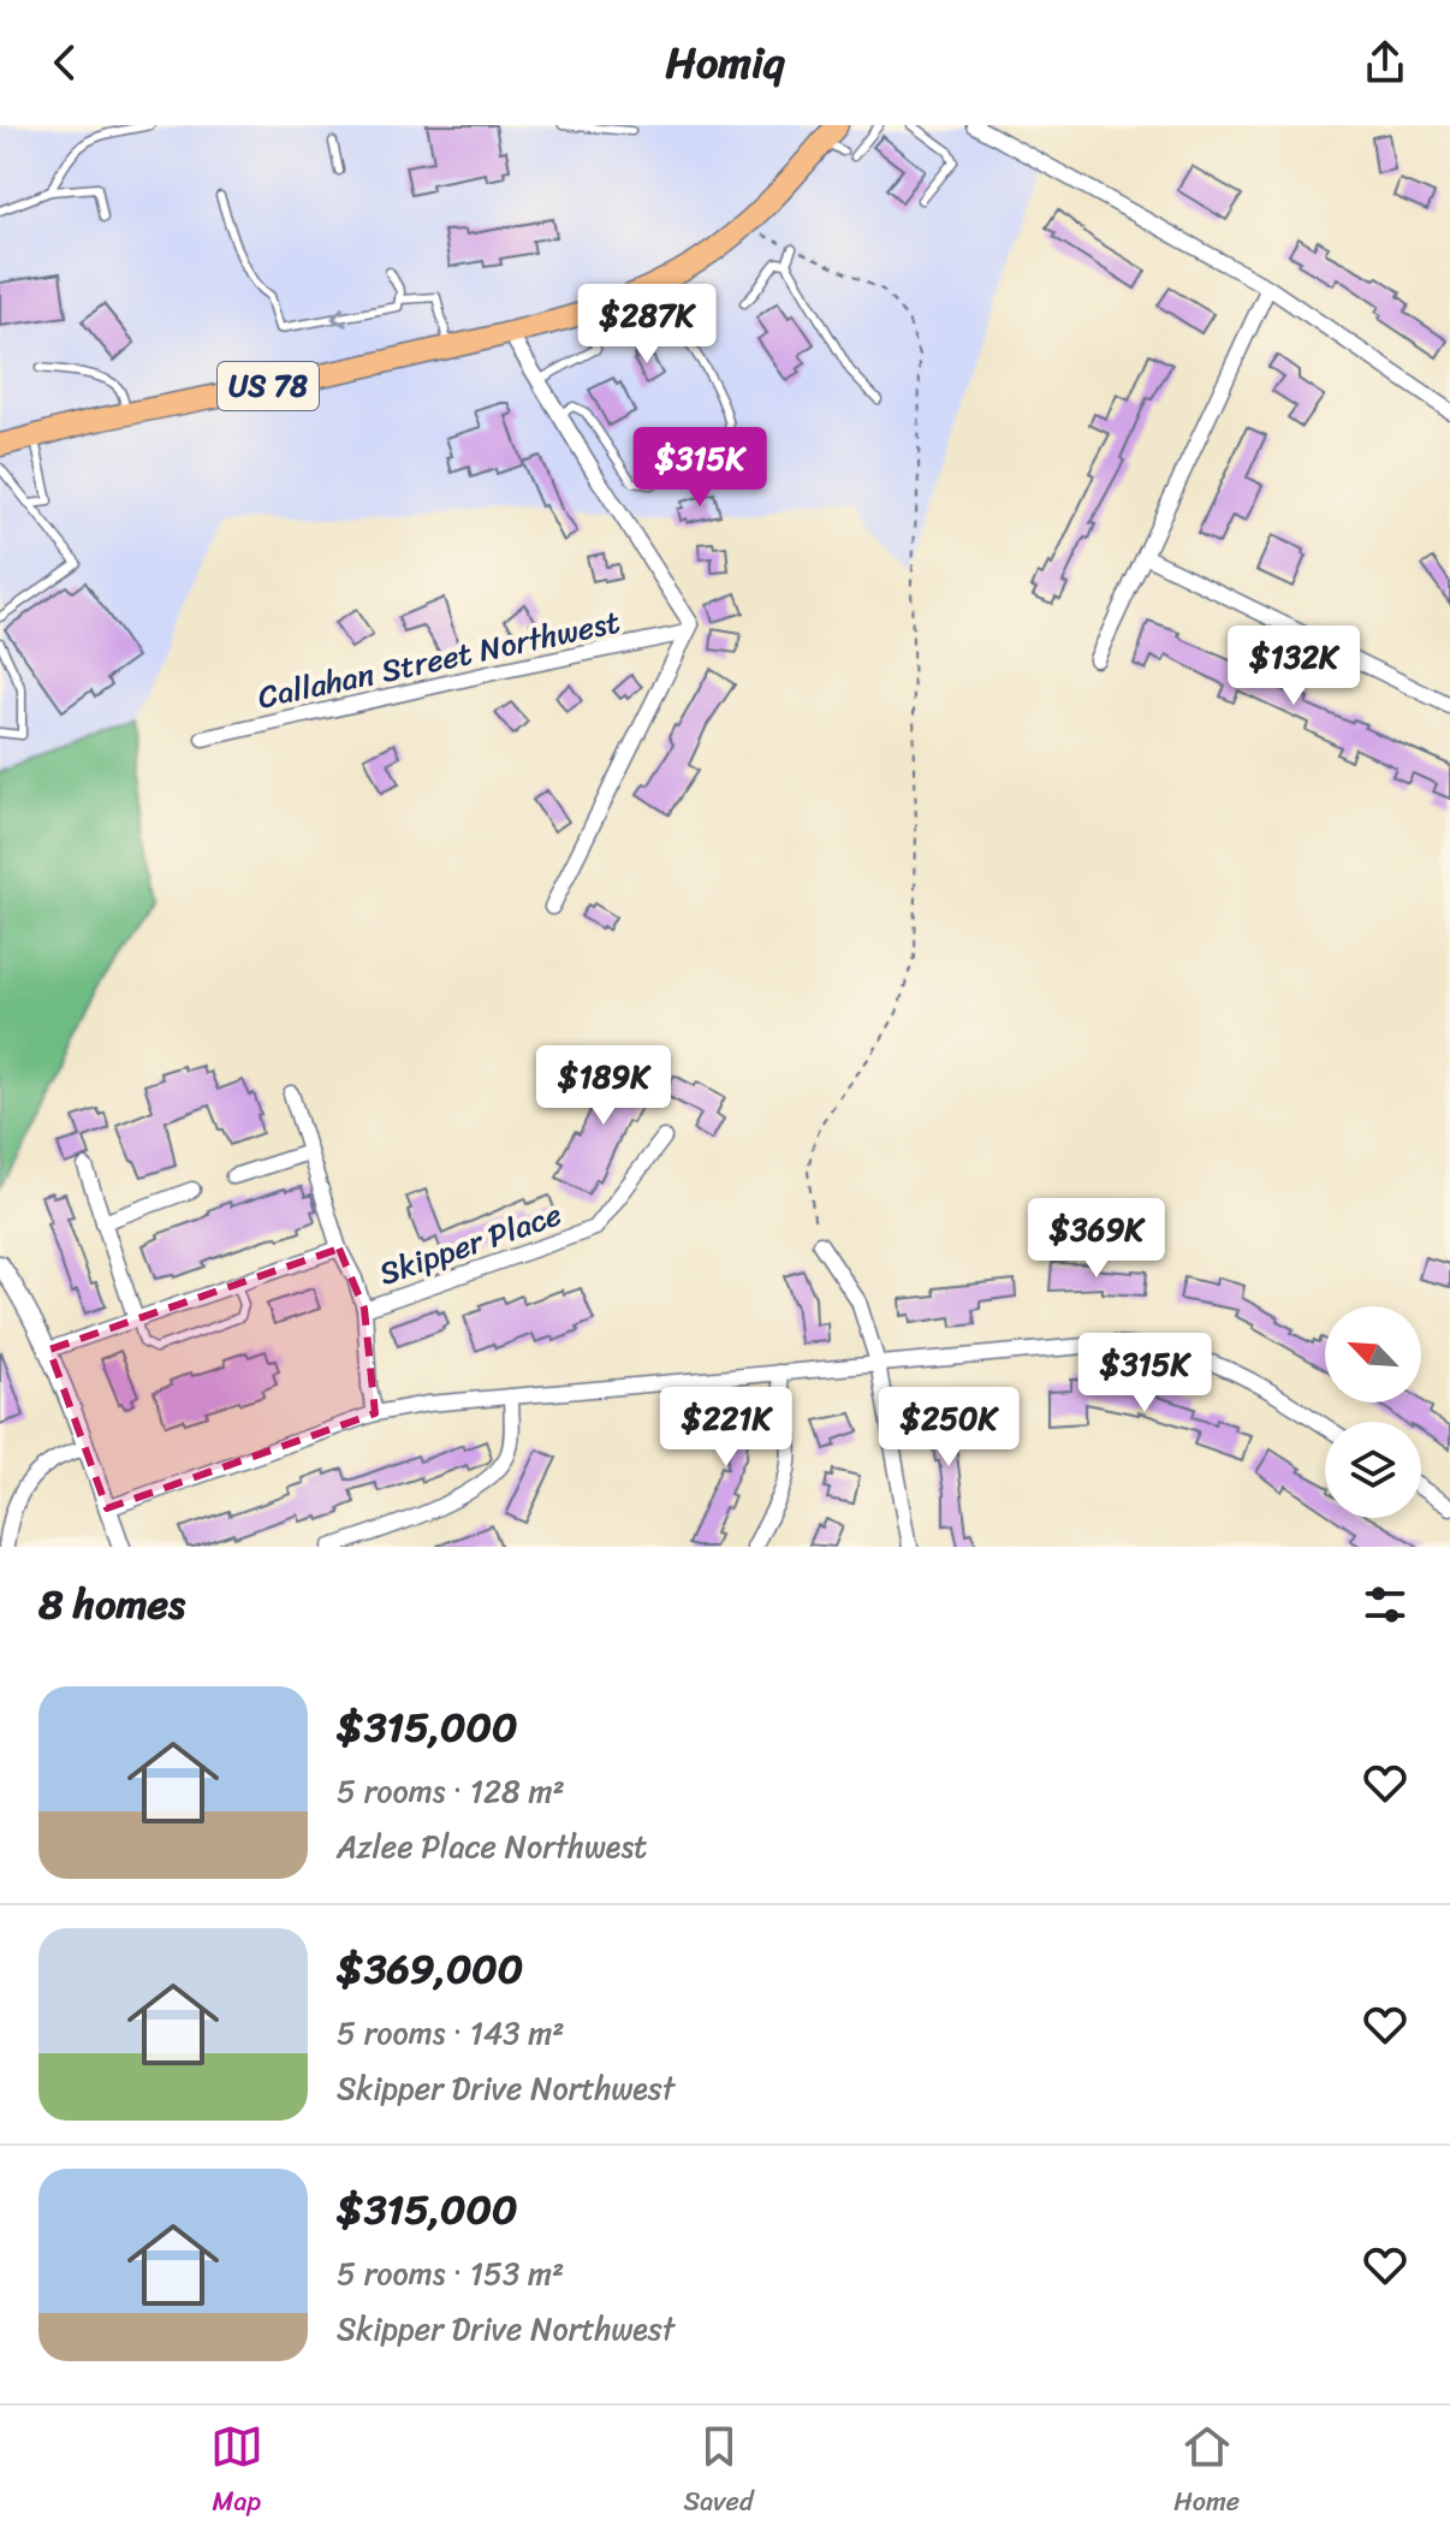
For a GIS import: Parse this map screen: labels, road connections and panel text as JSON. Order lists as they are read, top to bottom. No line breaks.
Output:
{"streets":{"main road":["US 78"],"street":["Callahan Street Northwest","Skipper Place"]},"north":"top left","page":{"header":"Homiq","price":["$287K","$315K","$132K","$189K","$369K","$315K","$221K","$250K"],"heading":"8 homes","list":[{"name":"$315,000","note":"5 rooms · 128 m² · Azlee Place Northwest"},{"name":"$369,000","note":"5 rooms · 143 m² · Skipper Drive Northwest"},{"name":"$315,000","note":"5 rooms · 153 m² · Skipper Drive Northwest"}],"tabs":["Map","Saved","Home"]}}
